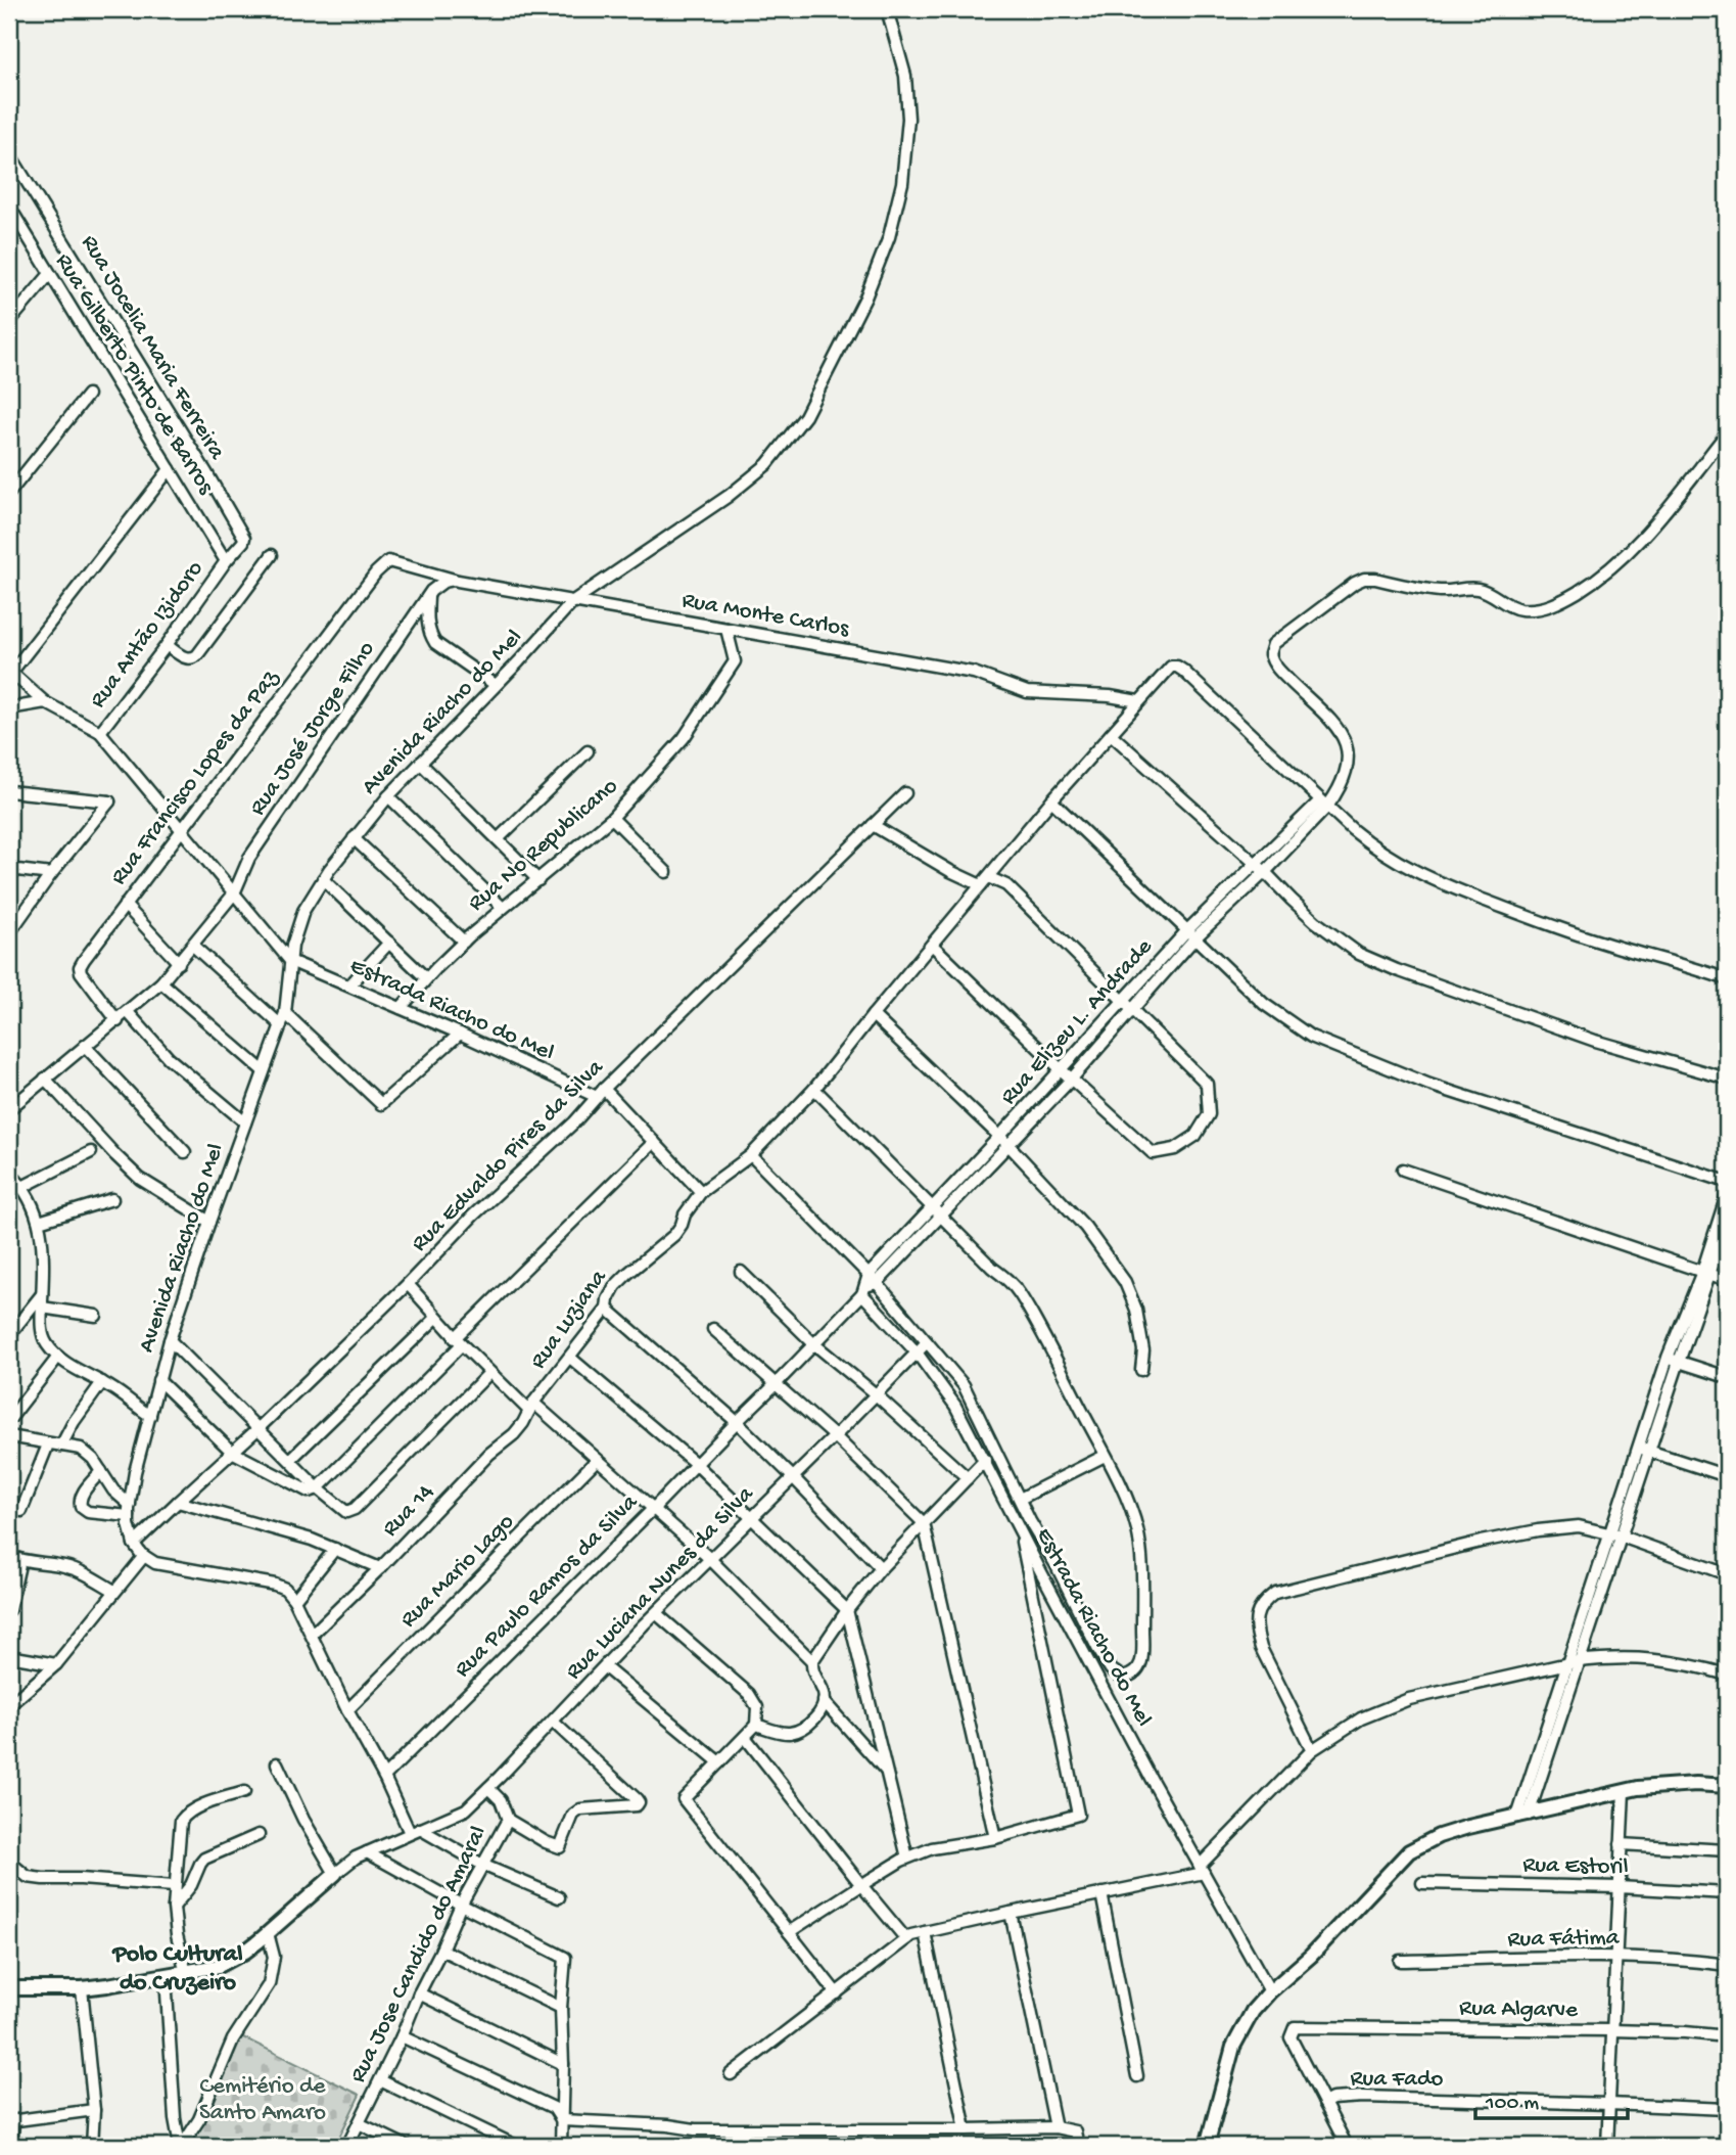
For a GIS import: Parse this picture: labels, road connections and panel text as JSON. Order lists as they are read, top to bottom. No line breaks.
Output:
{"streets":{"street":["Rua Jocelia Maria Ferreira","Rua Gilberto Pinto de Barros","Rua Monte Carlos","Rua Antão Izidoro","Avenida Riacho do Mel","Rua José Jorge Filho","Rua Francisco Lopes da Paz","Rua No Republicano","Estrada Riacho do Mel","Rua Elizeu L. Andrade","Rua Edvaldo Pires da Silva","Rua Luziana","Rua 14","Rua Mario Lago","Rua Luciana Nunes da Silva","Rua Paulo Ramos da Silva","Rua Estoril","Rua Fátima","Rua Jose Candido do Amaral","Rua Algarve","Rua Fado"]},"crossings":[["Rua Jocelia Maria Ferreira","Rua Gilberto Pinto de Barros"],["Rua Jocelia Maria Ferreira","Rua Antão Izidoro"],["Rua Gilberto Pinto de Barros","Rua Antão Izidoro"],["Rua Monte Carlos","Avenida Riacho do Mel"],["Rua Monte Carlos","Rua José Jorge Filho"],["Rua Monte Carlos","Rua Francisco Lopes da Paz"],["Rua Monte Carlos","Rua No Republicano"],["Avenida Riacho do Mel","Estrada Riacho do Mel"],["Avenida Riacho do Mel","Rua Edvaldo Pires da Silva"],["Rua José Jorge Filho","Rua Francisco Lopes da Paz"],["Rua No Republicano","Estrada Riacho do Mel"],["Estrada Riacho do Mel","Rua Elizeu L. Andrade"],["Estrada Riacho do Mel","Rua Edvaldo Pires da Silva"],["Estrada Riacho do Mel","Rua Luziana"],["Estrada Riacho do Mel","Rua Luciana Nunes da Silva"],["Estrada Riacho do Mel","Rua Paulo Ramos da Silva"],["Rua Elizeu L. Andrade","Rua Paulo Ramos da Silva"],["Rua Luziana","Rua 14"],["Rua Algarve","Rua Fado"]],"districts":["Polo Cultural do Cruzeiro"],"parks":["Cemitério de Santo Amaro"],"scale_bar":"100 m"}
